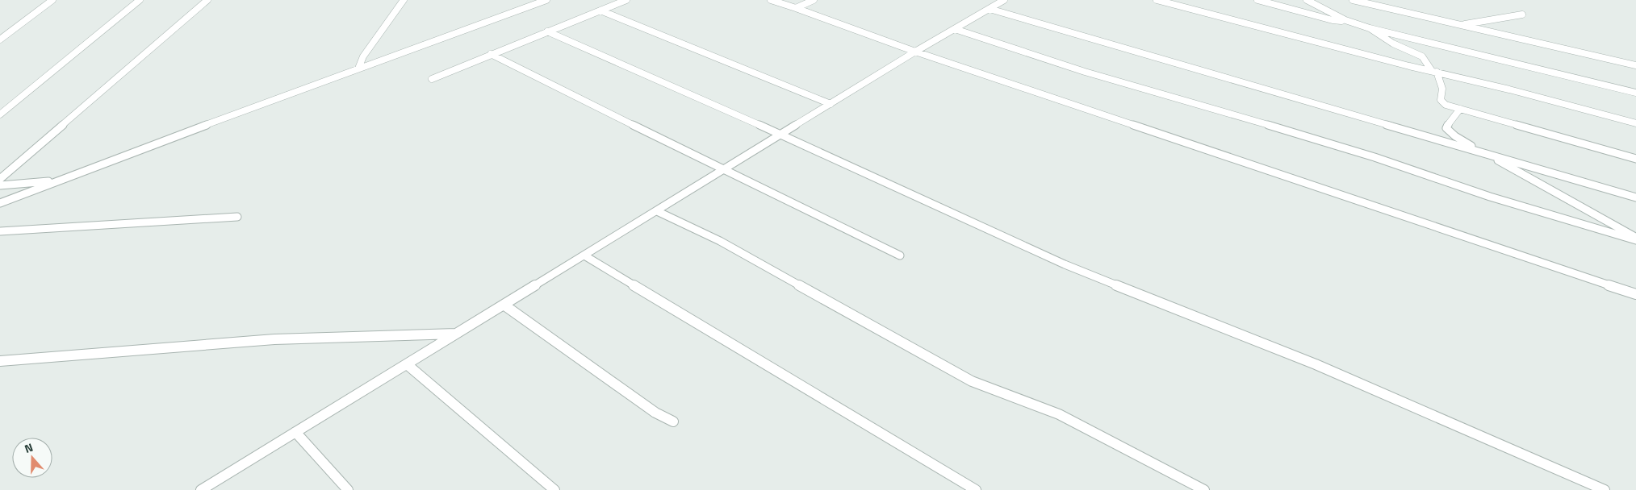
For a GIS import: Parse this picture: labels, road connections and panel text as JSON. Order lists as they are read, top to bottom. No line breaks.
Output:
{"north":"top"}
